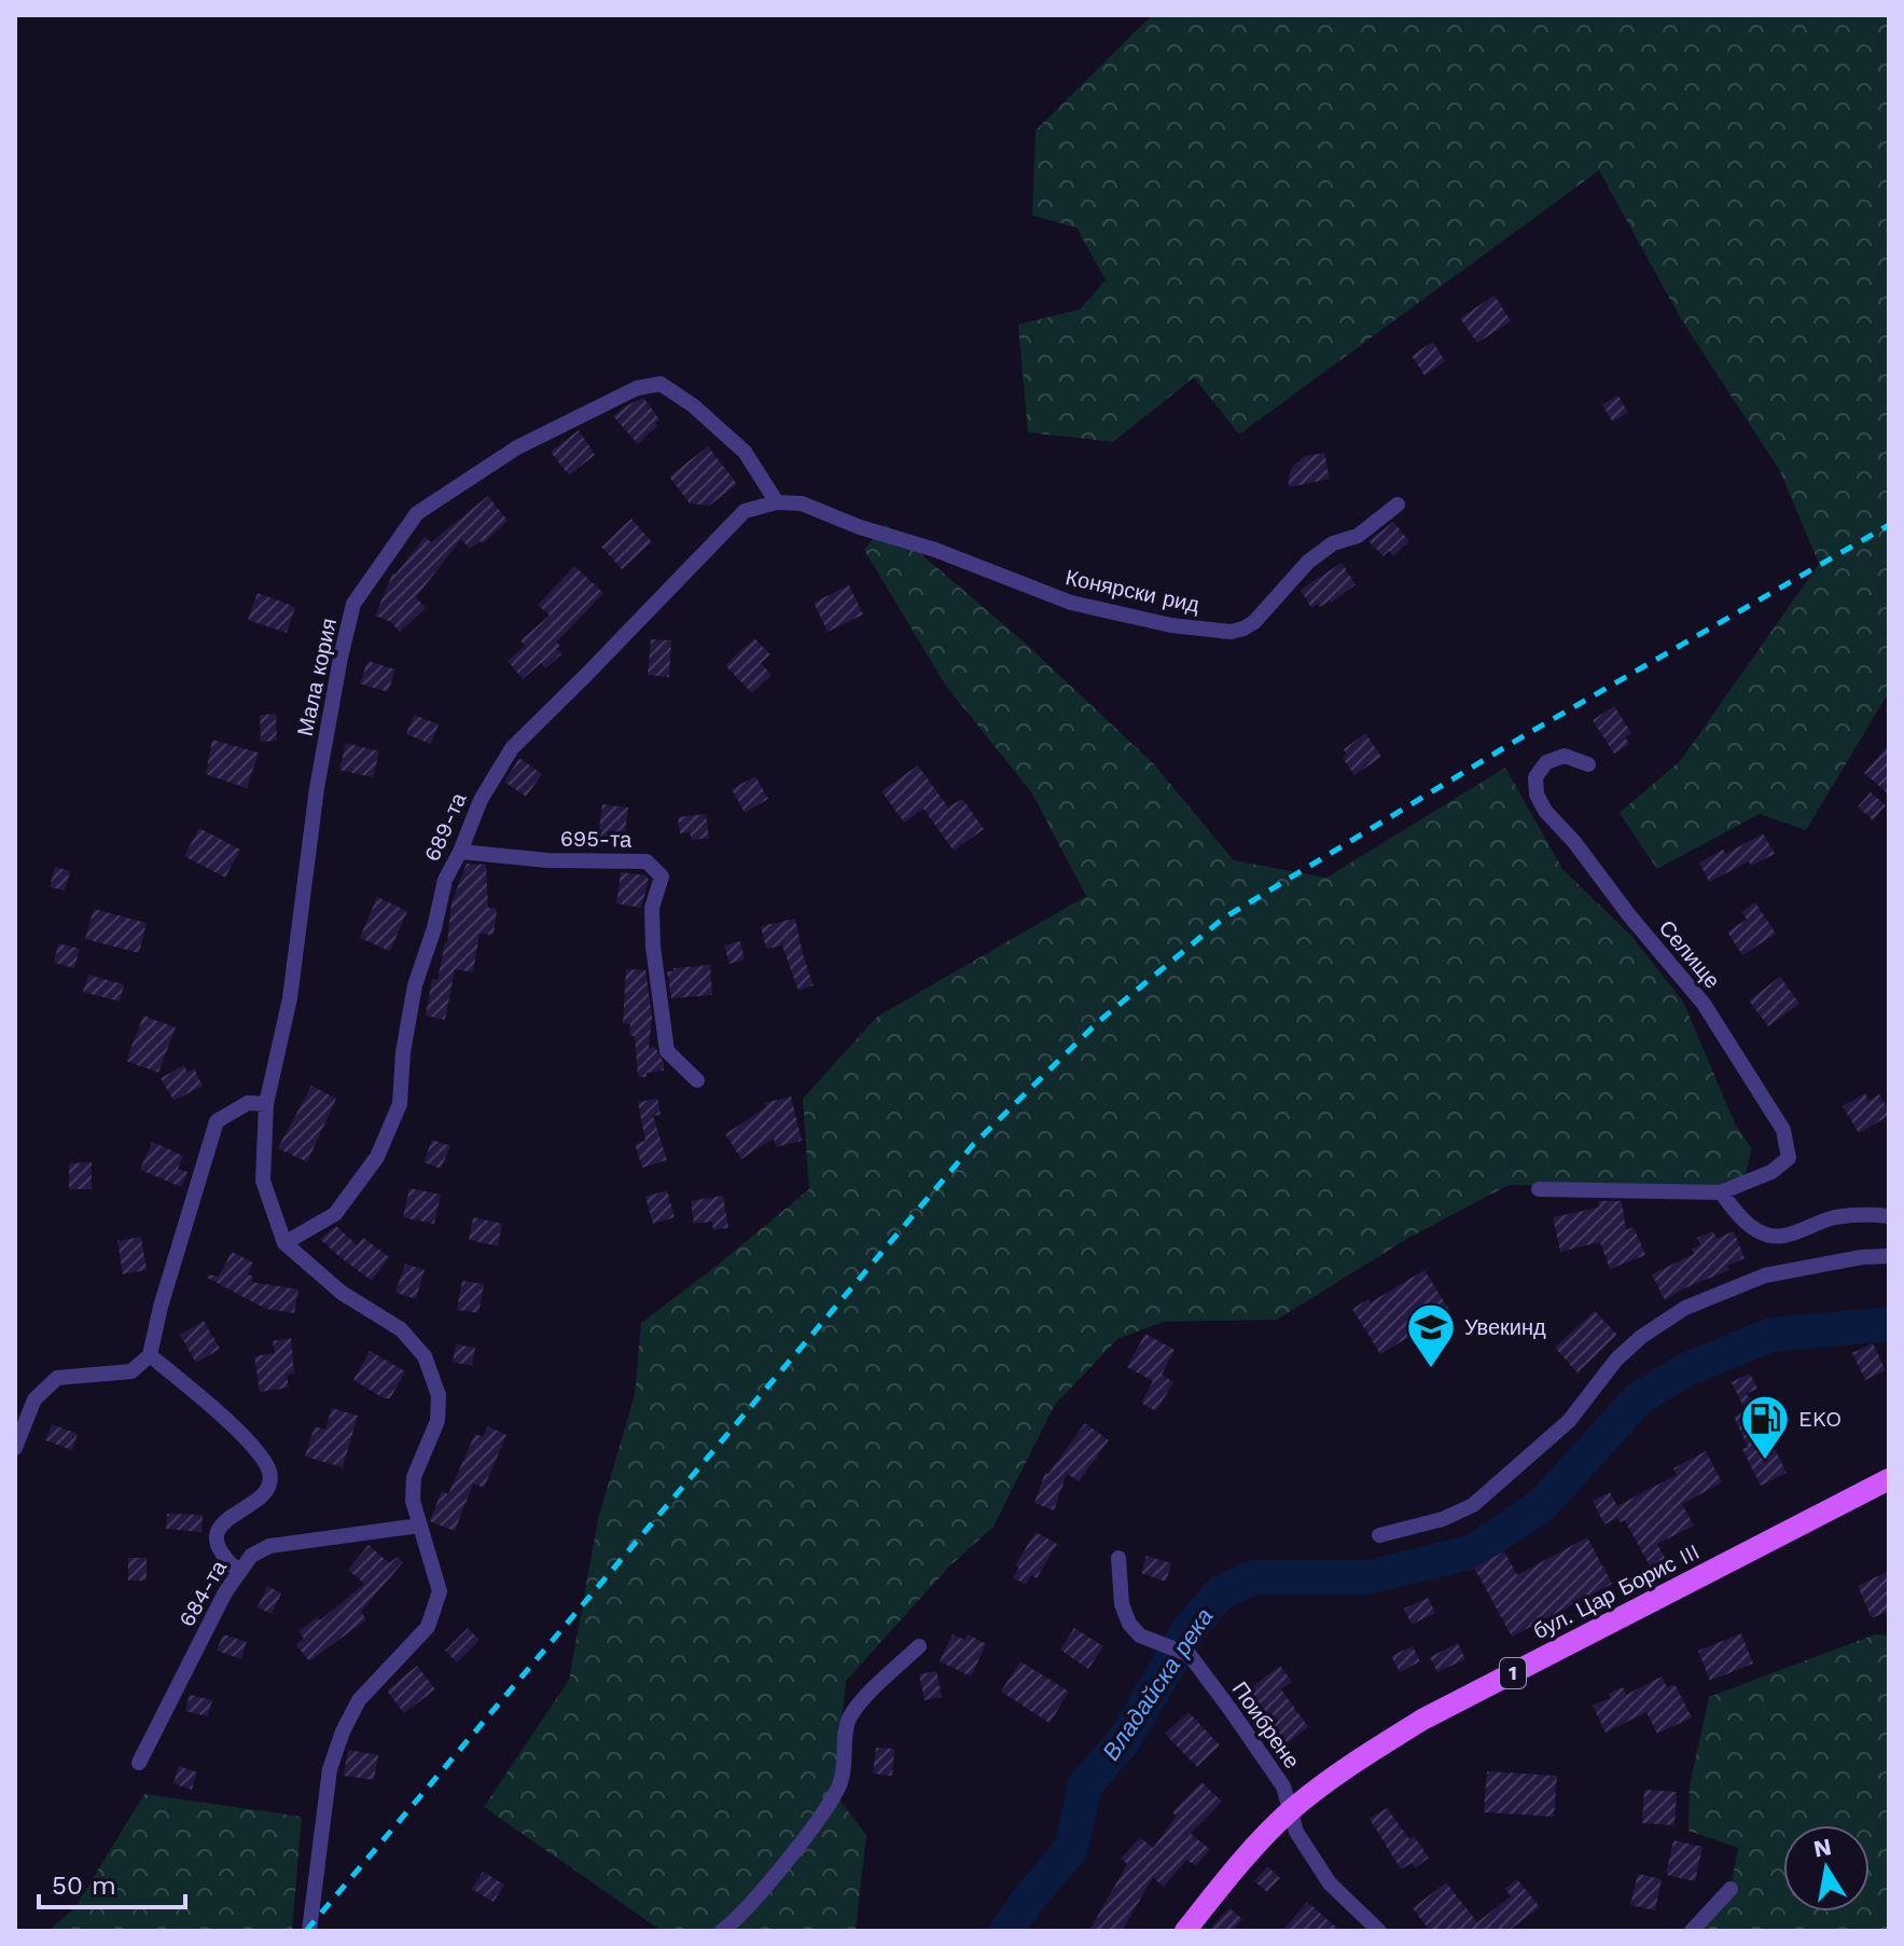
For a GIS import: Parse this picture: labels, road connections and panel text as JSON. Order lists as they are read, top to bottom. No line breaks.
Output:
{"streets":{"main road":["бул. Цар Борис III","1"],"street":["Конярски рид","Мала кория","689-та","695-та","Селище","684-та","Поибрене"]},"crossings":[["Конярски рид","Мала кория"],["Конярски рид","689-та"],["Мала кория","689-та"],["689-та","695-та"],["бул. Цар Борис III","Поибрене"]],"water":["Владайска река"],"places":{"school or university":["Увекинд"],"fuel station":["EKO"]},"scale_bar":"50 m","north":"top"}
